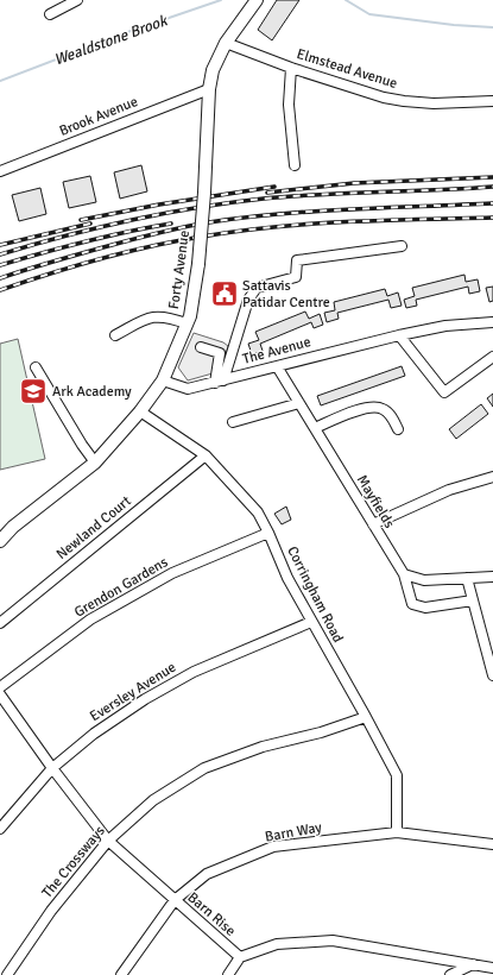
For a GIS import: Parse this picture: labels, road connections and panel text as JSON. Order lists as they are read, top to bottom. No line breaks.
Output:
{"streets":{"main road":["Forty Avenue"],"street":["Elmstead Avenue","Brook Avenue","The Avenue","Mayfields","Newland Court","Grendon Gardens","Corringham Road","Eversley Avenue","Barn Way","The Crossways","Barn Rise"]},"crossings":[["Elmstead Avenue","Forty Avenue"],["Brook Avenue","Forty Avenue"],["Forty Avenue","The Avenue"],["Forty Avenue","Corringham Road"],["The Avenue","Mayfields"],["Newland Court","Corringham Road"],["Grendon Gardens","Corringham Road"],["Corringham Road","Eversley Avenue"],["Corringham Road","Barn Way"],["Corringham Road","The Crossways"],["Eversley Avenue","Barn Rise"],["Barn Way","Barn Rise"],["The Crossways","Barn Rise"]],"water":["Wealdstone Brook"],"places":{"public building":["Sattavis Patidar Centre"],"school or university":["Ark Academy"]}}
